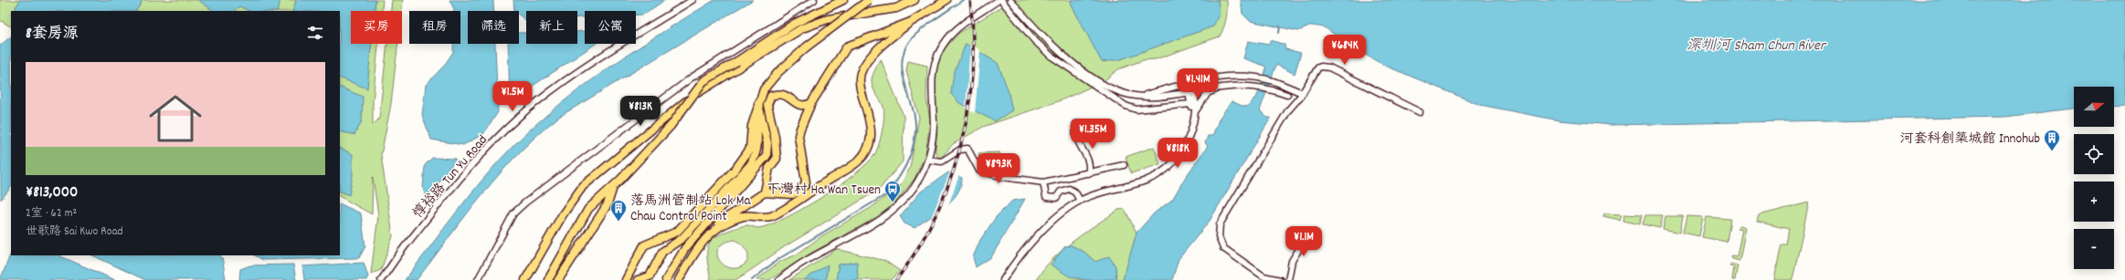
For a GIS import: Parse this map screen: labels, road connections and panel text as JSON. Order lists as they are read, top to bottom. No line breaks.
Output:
{"streets":{"street":["惇裕路 Tun Yu Road"]},"water":["深圳河 Sham Chun River"],"places":{"building":["河套科創築城館 Innohub","落馬洲管制站 Lok Ma Chau Control Point"],"bus stop":["下灣村 Ha Wan Tsuen"]},"north":"right","page":{"chip":["买房","租房","筛选","新上","公寓"],"heading":"8套房源","price":["¥684K","¥1.41M","¥1.5M","¥813K","¥1.35M","¥818K","¥893K","¥1.1M"],"list":[{"name":"¥813,000","note":"2室 · 62 m² · 世歌路 Sai Kwo Road"}],"map_buttons":["+","−"]}}
